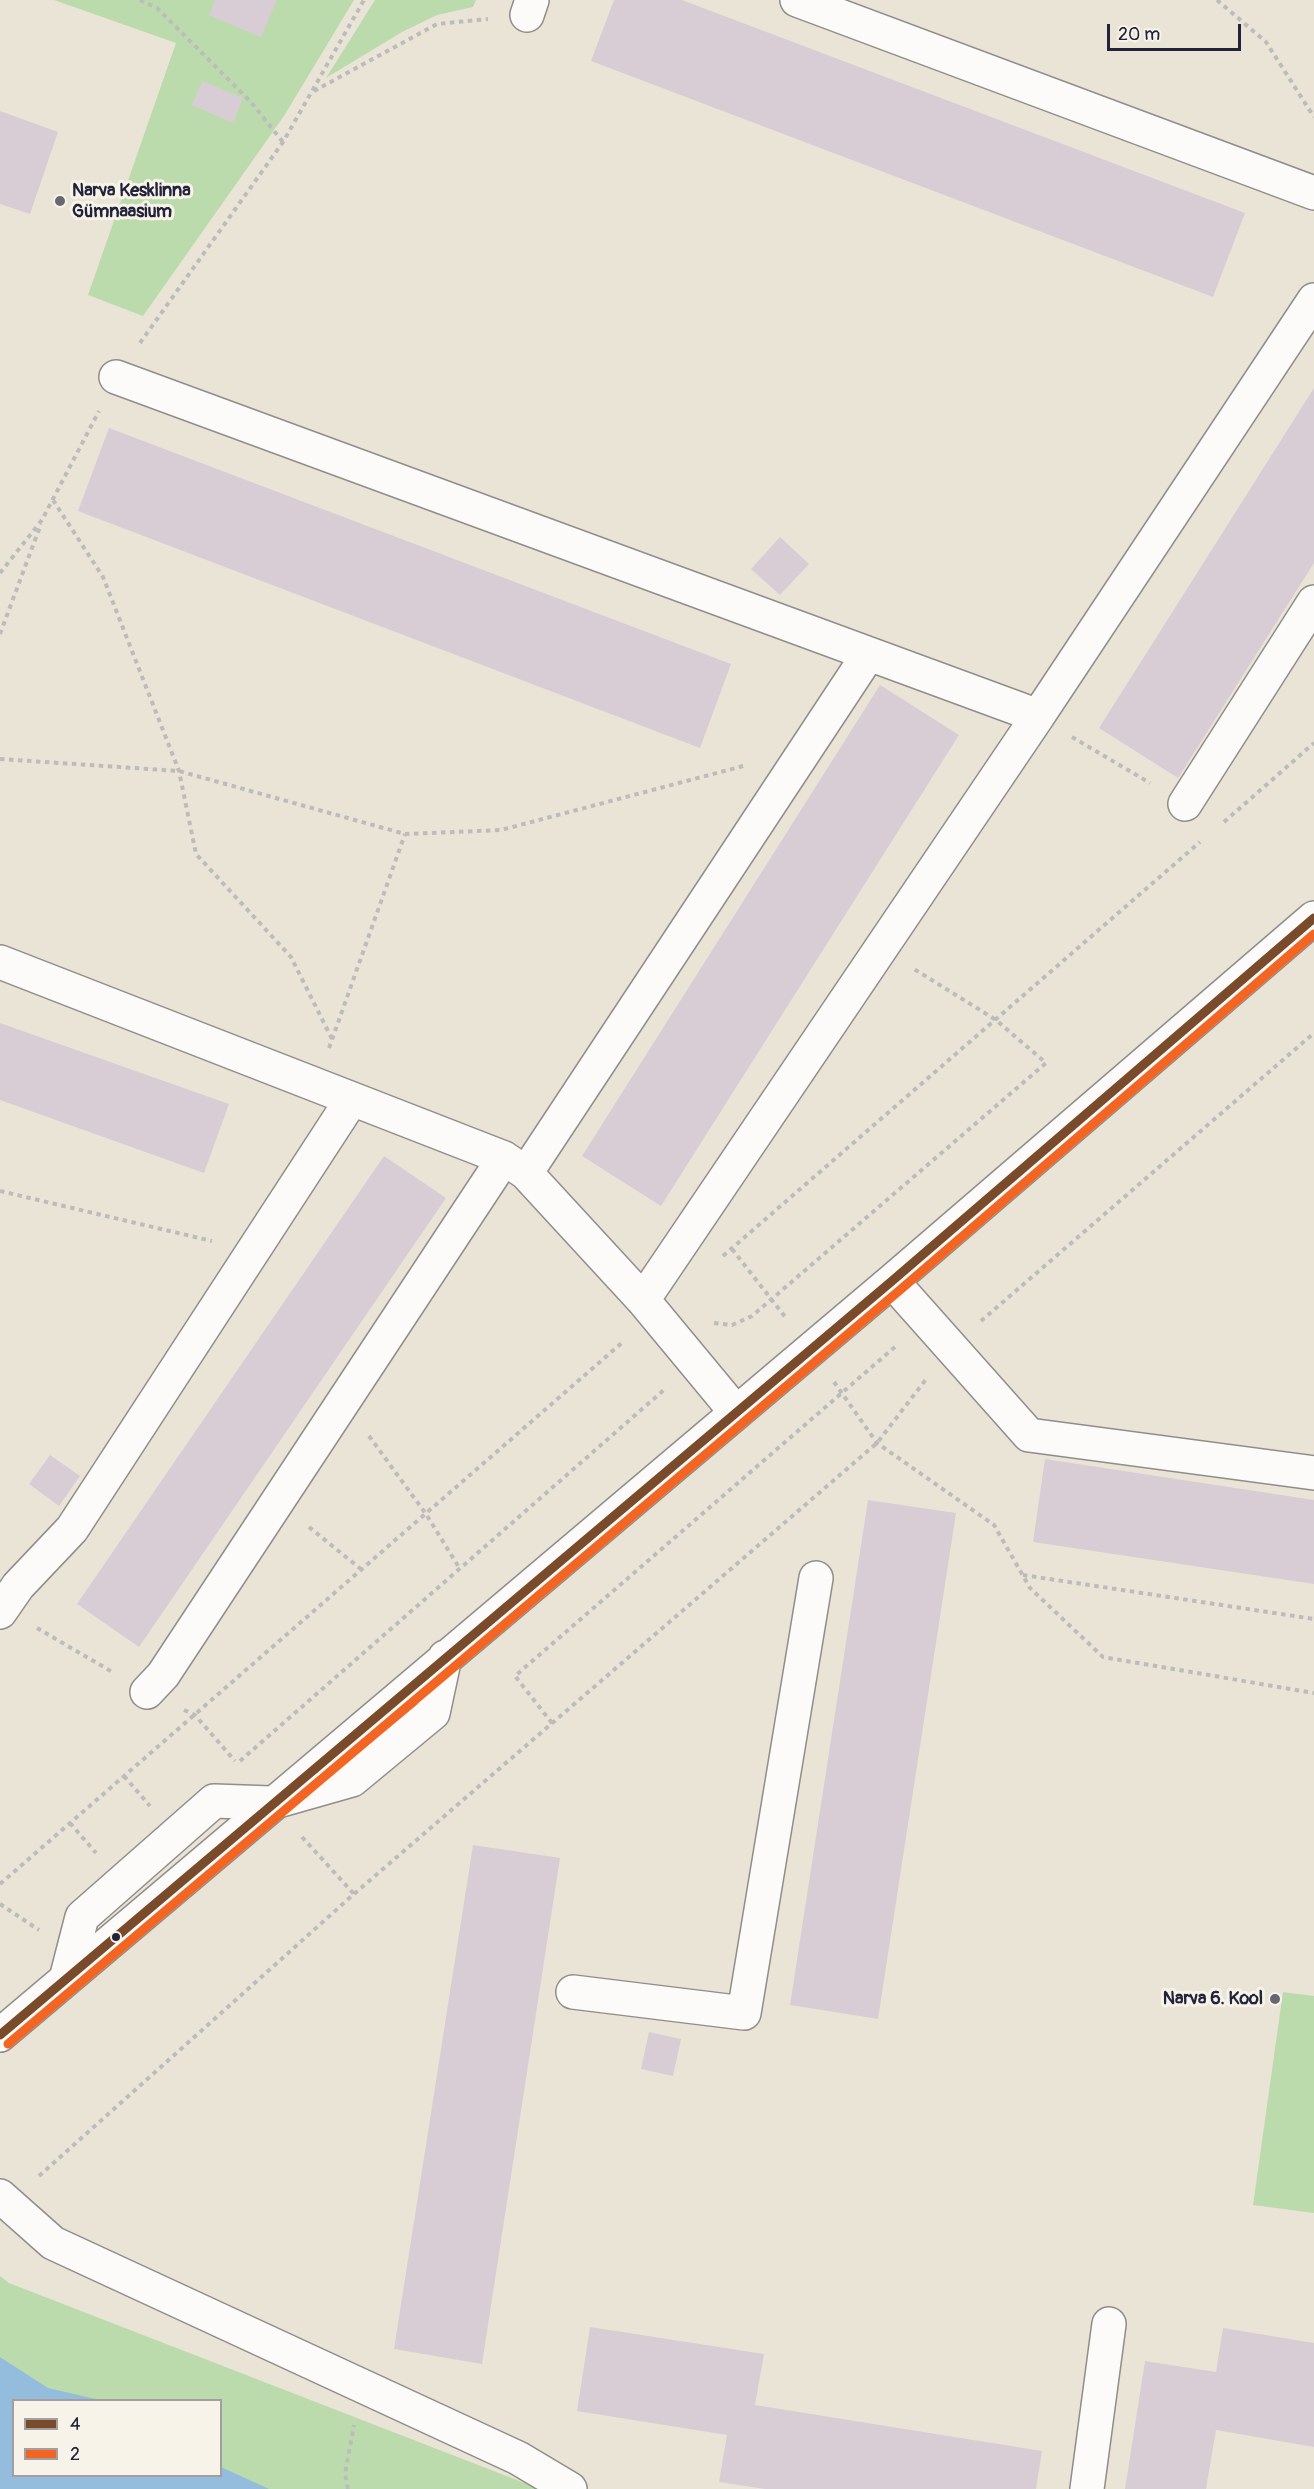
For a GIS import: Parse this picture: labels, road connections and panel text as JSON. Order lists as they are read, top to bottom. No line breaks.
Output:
{"places":["Narva Kesklinna Gümnaasium","Narva 6. Kool"],"lines":["transit line 4","transit line 2"],"legend":["4","2"],"scale_bar":"20 m"}
